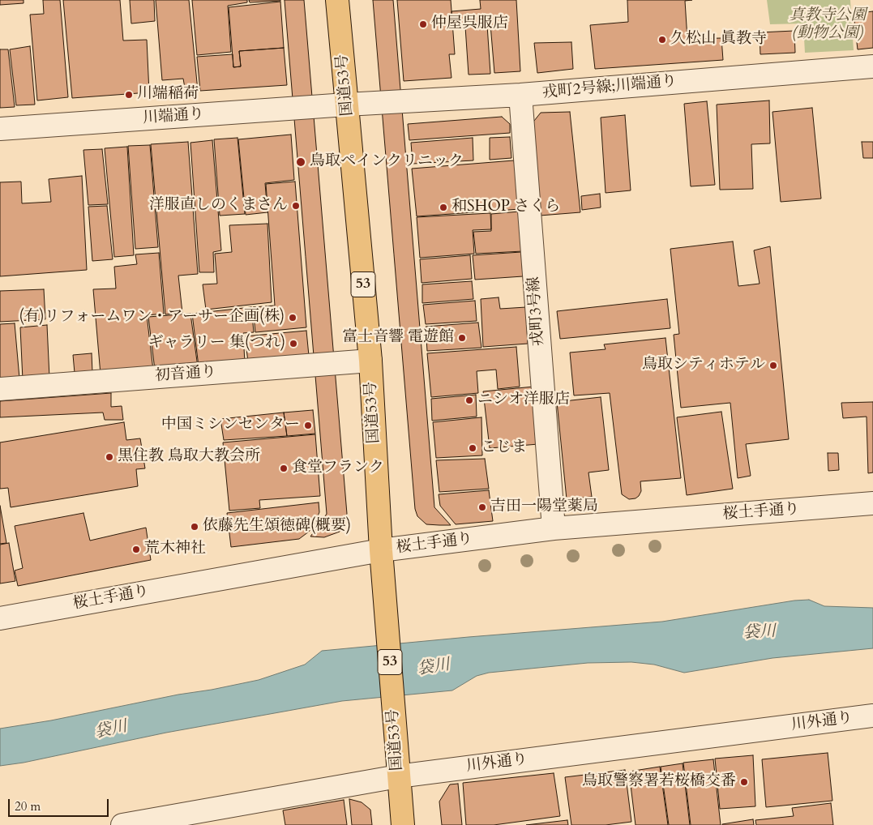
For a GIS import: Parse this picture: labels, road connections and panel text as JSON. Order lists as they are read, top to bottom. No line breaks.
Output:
{"streets":{"highway":["国道53号","53"],"street":["戎町2号線;川端通り","川端通り","戎町3号線","初音通り","桜土手通り","川外通り"]},"crossings":[["国道53号","戎町2号線;川端通り"],["国道53号","川端通り"],["国道53号","初音通り"],["国道53号","桜土手通り"],["国道53号","川外通り"],["戎町2号線;川端通り","川端通り"],["戎町2号線;川端通り","戎町3号線"],["戎町3号線","桜土手通り"]],"water":["袋川"],"parks":["真教寺公園 (動物公園)"],"places":["仲屋呉服店","久松山 眞教寺","川端稲荷","鳥取ペインクリニック","洋服直しのくまさん","和SHOP さくら","(有)リフォームワン・アーサー企画(株)","富士音響 電遊館","ギャラリー 集(つれ)","鳥取シティホテル","ニシオ洋服店","中国ミシンセンター","こじま","黒住教 鳥取大教会所","食堂フランク","吉田一陽堂薬局","依藤先生頌徳碑(概要)","荒木神社","鳥取警察署若桜橋交番"],"scale_bar":"20 m"}
